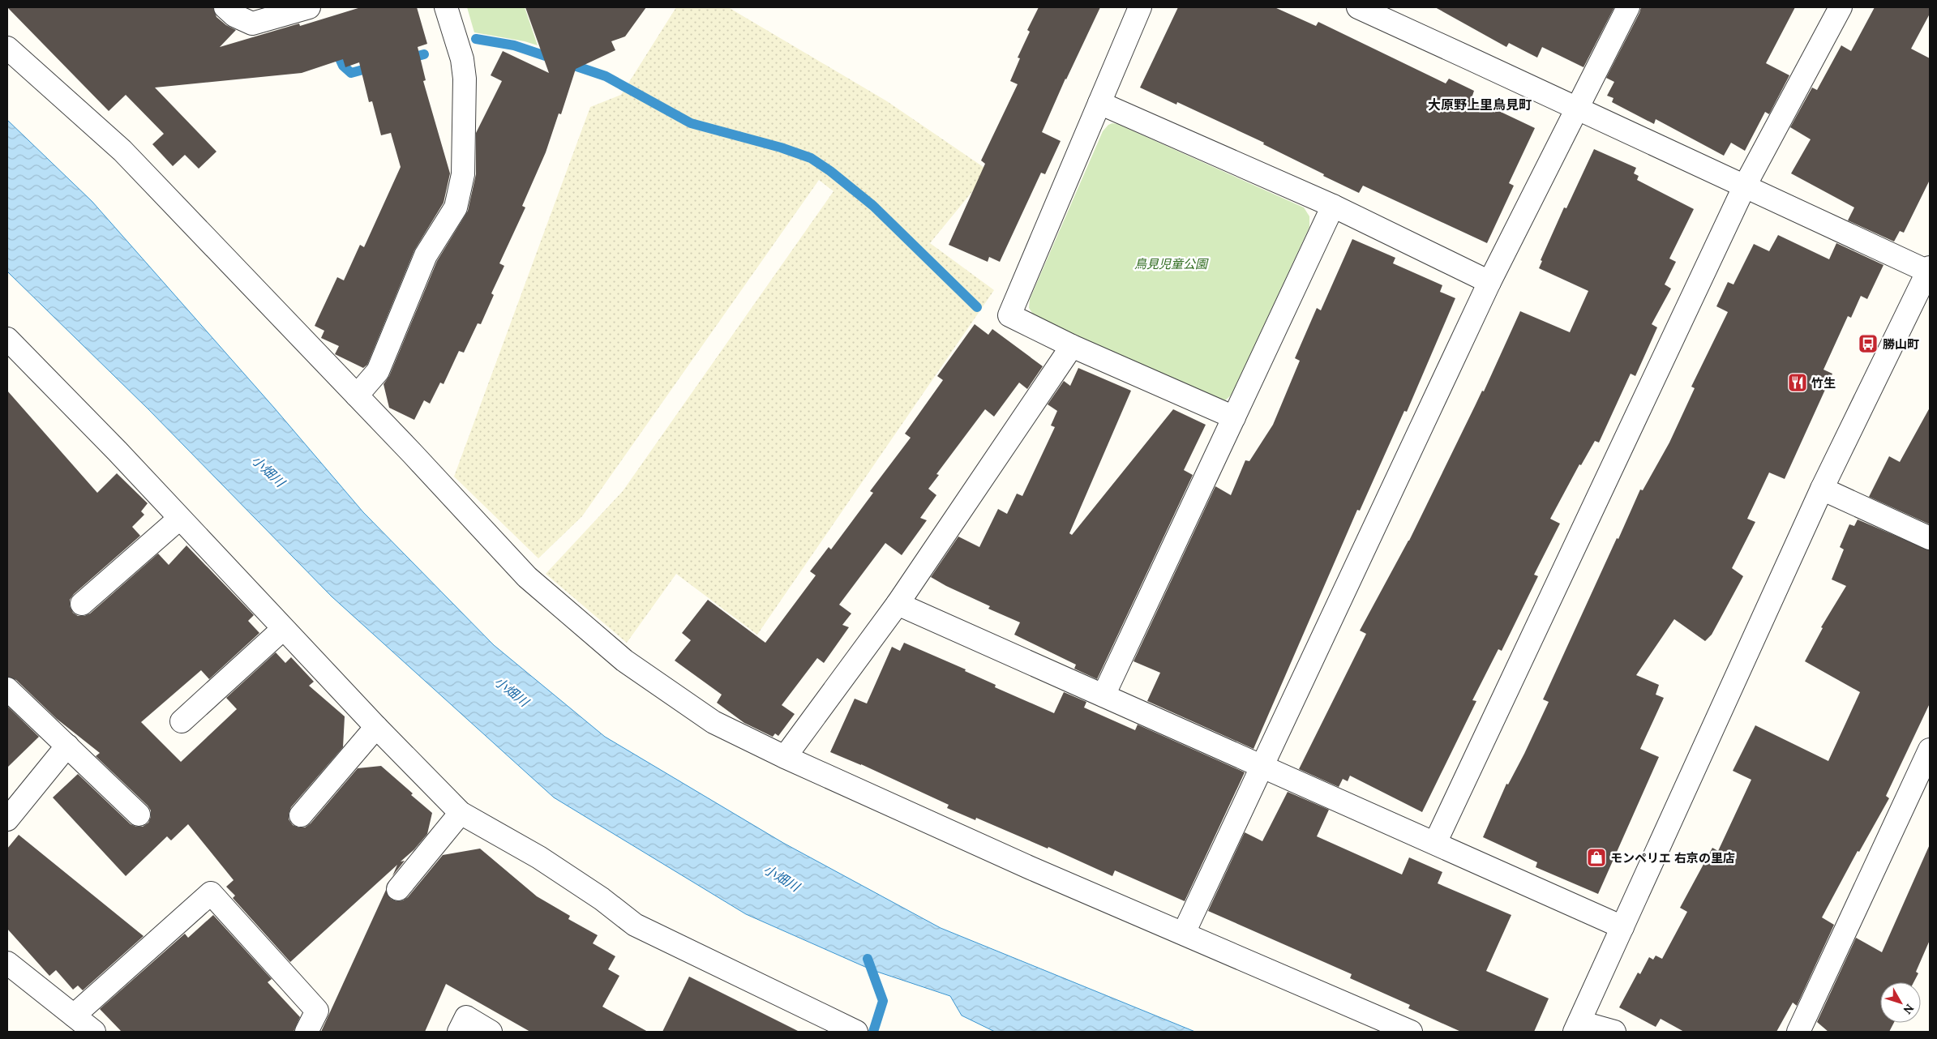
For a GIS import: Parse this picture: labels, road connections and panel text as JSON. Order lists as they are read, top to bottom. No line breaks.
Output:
{"districts":["大原野上里鳥見町"],"water":["小畑川"],"parks":["鳥見児童公園"],"places":{"bus stop":["勝山町"],"restaurant":["竹生"],"shop":["モンペリエ 右京の里店"]},"north":"bottom right"}
